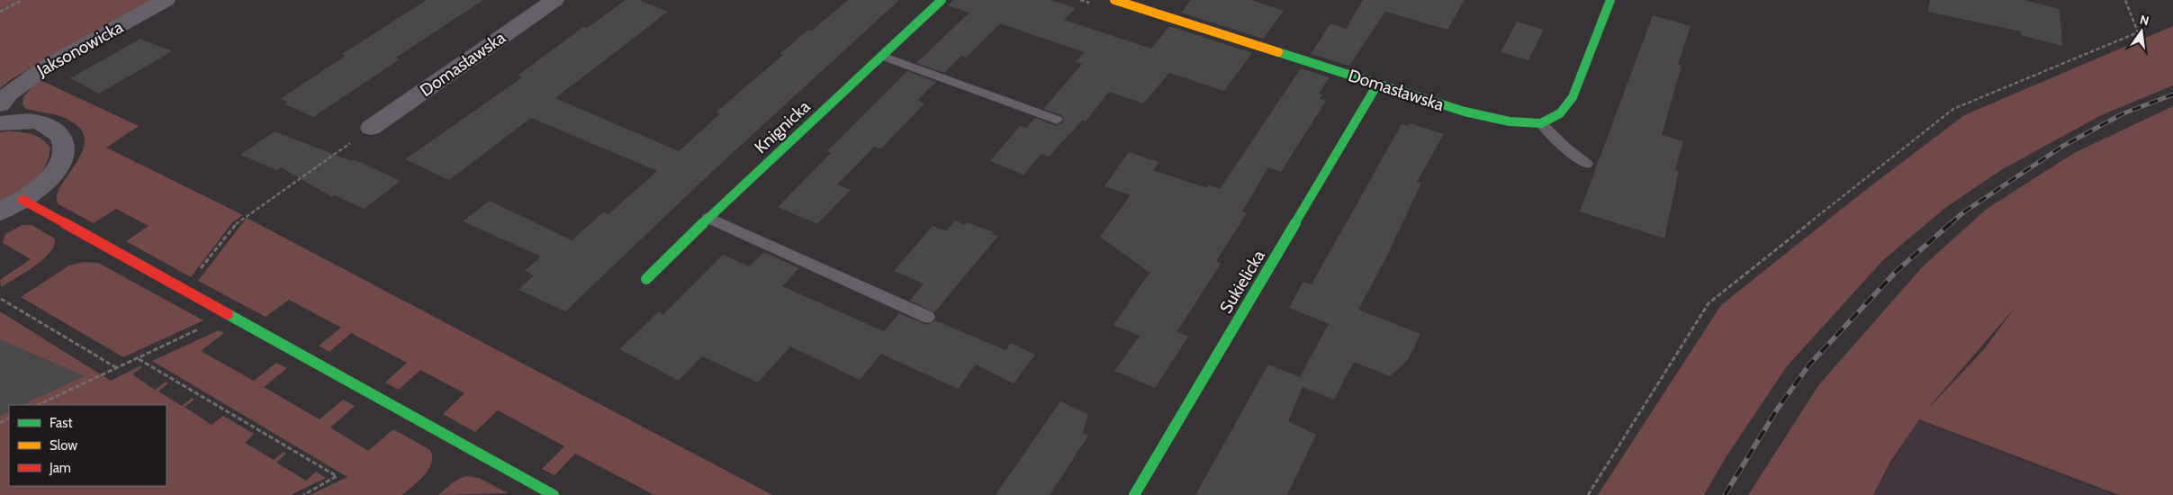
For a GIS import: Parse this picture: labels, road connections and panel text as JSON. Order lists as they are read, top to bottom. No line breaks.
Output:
{"streets":{"street":["Jaksonowicka","Domasławska","Knignicka","Sukielicka"]},"crossings":[["Domasławska","Sukielicka"]],"legend":["Fast","Slow","Jam"],"north":"top"}
